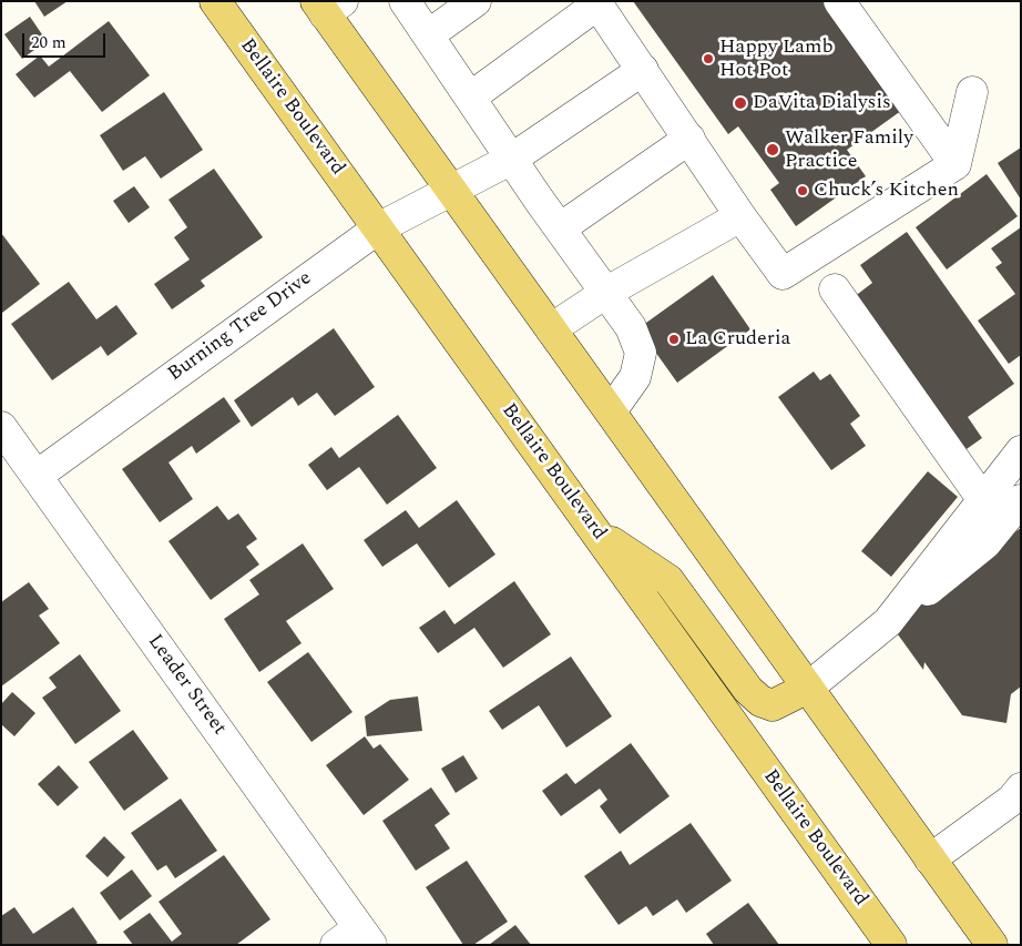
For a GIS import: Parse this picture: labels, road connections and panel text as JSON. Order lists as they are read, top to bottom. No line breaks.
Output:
{"streets":{"main road":["Bellaire Boulevard"],"street":["Burning Tree Drive","Leader Street"]},"crossings":[["Bellaire Boulevard","Burning Tree Drive"],["Burning Tree Drive","Leader Street"]],"places":["Happy Lamb Hot Pot","DaVita Dialysis","Walker Family Practice","Chuck’s Kitchen","La Cruderia"],"scale_bar":"20 m"}
